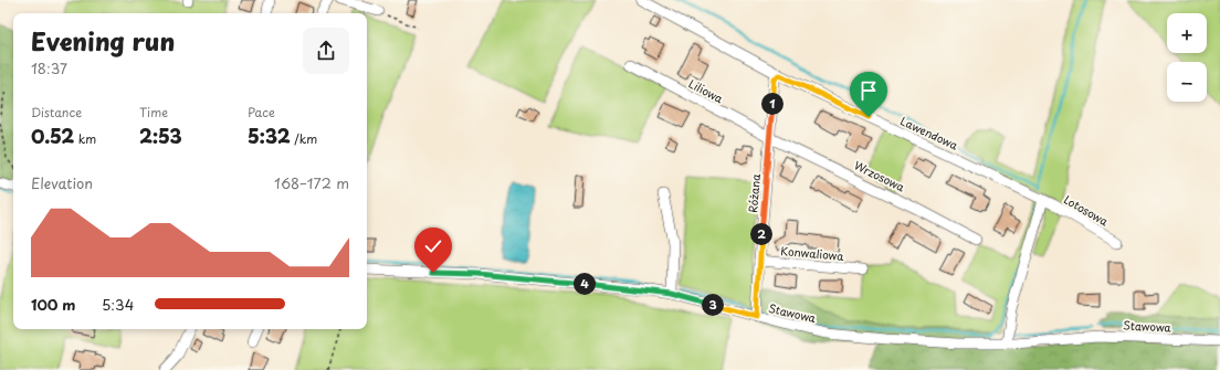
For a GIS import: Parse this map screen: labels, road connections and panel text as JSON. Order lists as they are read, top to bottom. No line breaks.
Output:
{"streets":{"street":["Liliowa","Lawendowa","Wrzosowa","Różana","Lotosowa","Konwaliowa","Stawowa"]},"crossings":[["Liliowa","Wrzosowa"],["Liliowa","Różana"],["Lawendowa","Różana"],["Lawendowa","Lotosowa"],["Wrzosowa","Różana"],["Różana","Konwaliowa"],["Różana","Stawowa"]],"page":{"map_buttons":["+","−"],"heading":["Evening run","18:37"],"stats":[["Distance","0.52 km"],["Time","2:53"],["Pace","5:32 /km"]],"pins":["1","2","4","3"],"chart":["Elevation","168–172 m"],"list":[{"name":"100 m","note":"5:34"}]}}
